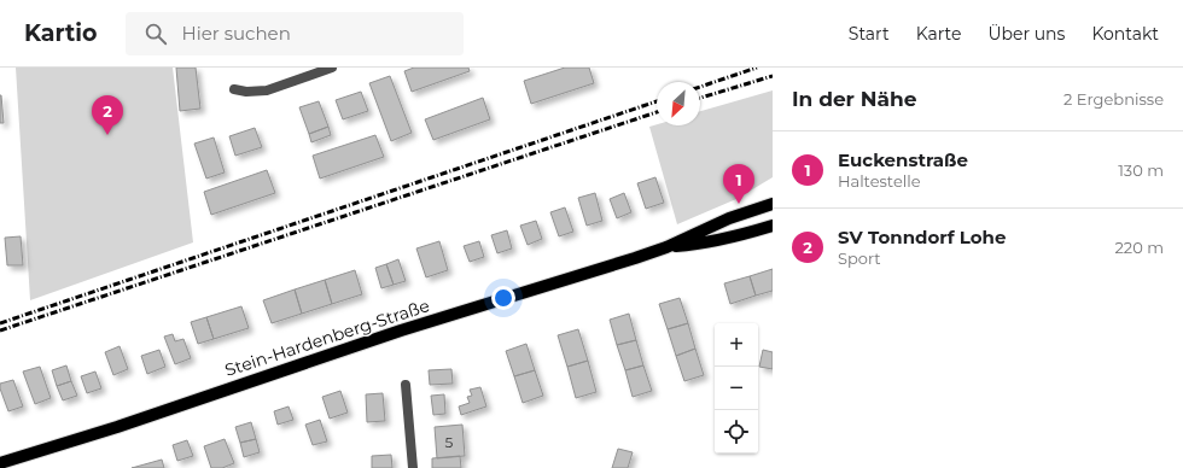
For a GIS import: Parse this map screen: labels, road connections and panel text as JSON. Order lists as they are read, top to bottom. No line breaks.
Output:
{"streets":{"main road":["Stein-Hardenberg-Straße"]},"house_numbers":["5"],"north":"bottom left","page":{"header":"Kartio","search":"Hier suchen","nav":["Start","Karte","Über uns","Kontakt"],"heading":["In der Nähe","2 Ergebnisse"],"pins":["2","1"],"list":[{"mark":"1","name":"Euckenstraße","note":"Haltestelle","value":"130 m"},{"mark":"2","name":"SV Tonndorf Lohe","note":"Sport","value":"220 m"}],"map_buttons":["+","−"]}}
